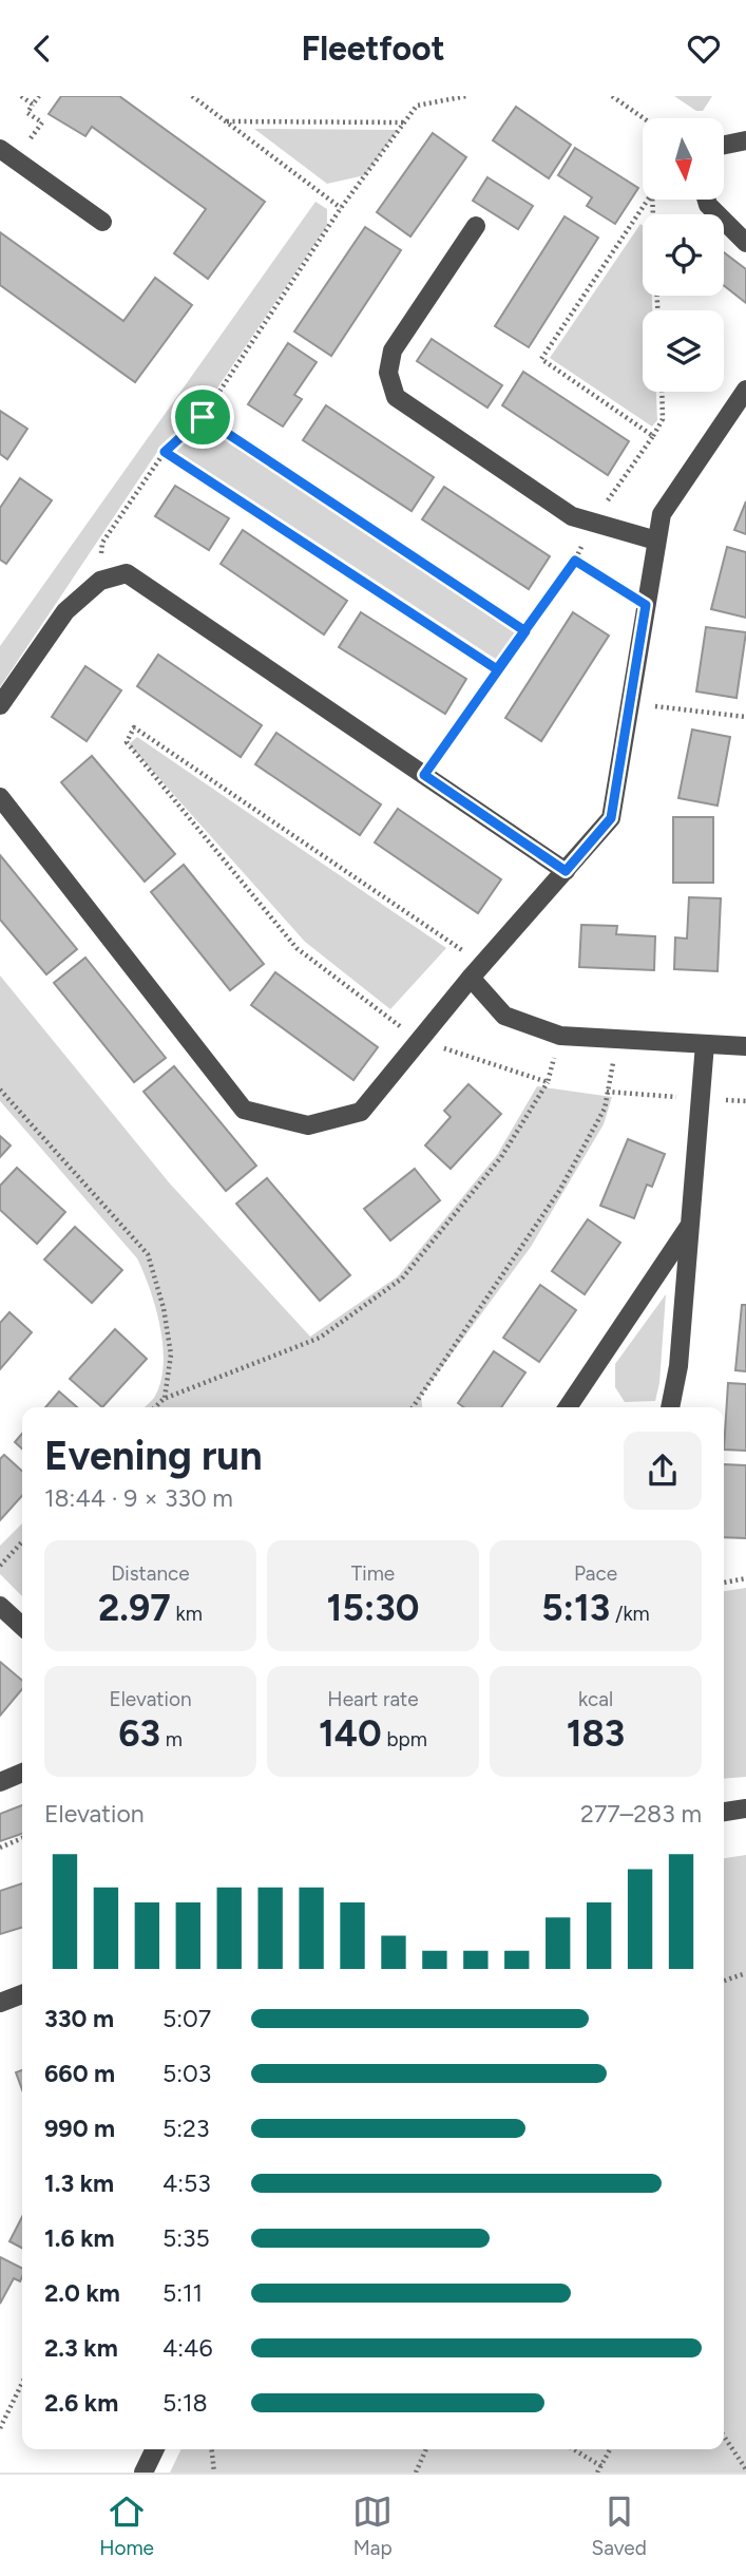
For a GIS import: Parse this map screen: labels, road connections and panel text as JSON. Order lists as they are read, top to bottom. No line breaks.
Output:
{"north":"bottom","page":{"header":"Fleetfoot","heading":["Evening run","18:44 · 9 × 330 m"],"stats":[["Distance","2.97 km"],["Time","15:30"],["Pace","5:13 /km"],["Elevation","63 m"],["Heart rate","140 bpm"],["kcal","183"]],"chart":["Elevation","277–283 m"],"list":[{"name":"330 m","note":"5:07"},{"name":"660 m","note":"5:03"},{"name":"990 m","note":"5:23"},{"name":"1.3 km","note":"4:53"},{"name":"1.6 km","note":"5:35"},{"name":"2.0 km","note":"5:11"},{"name":"2.3 km","note":"4:46"},{"name":"2.6 km","note":"5:18"}],"tabs":["Home","Map","Saved"]}}
